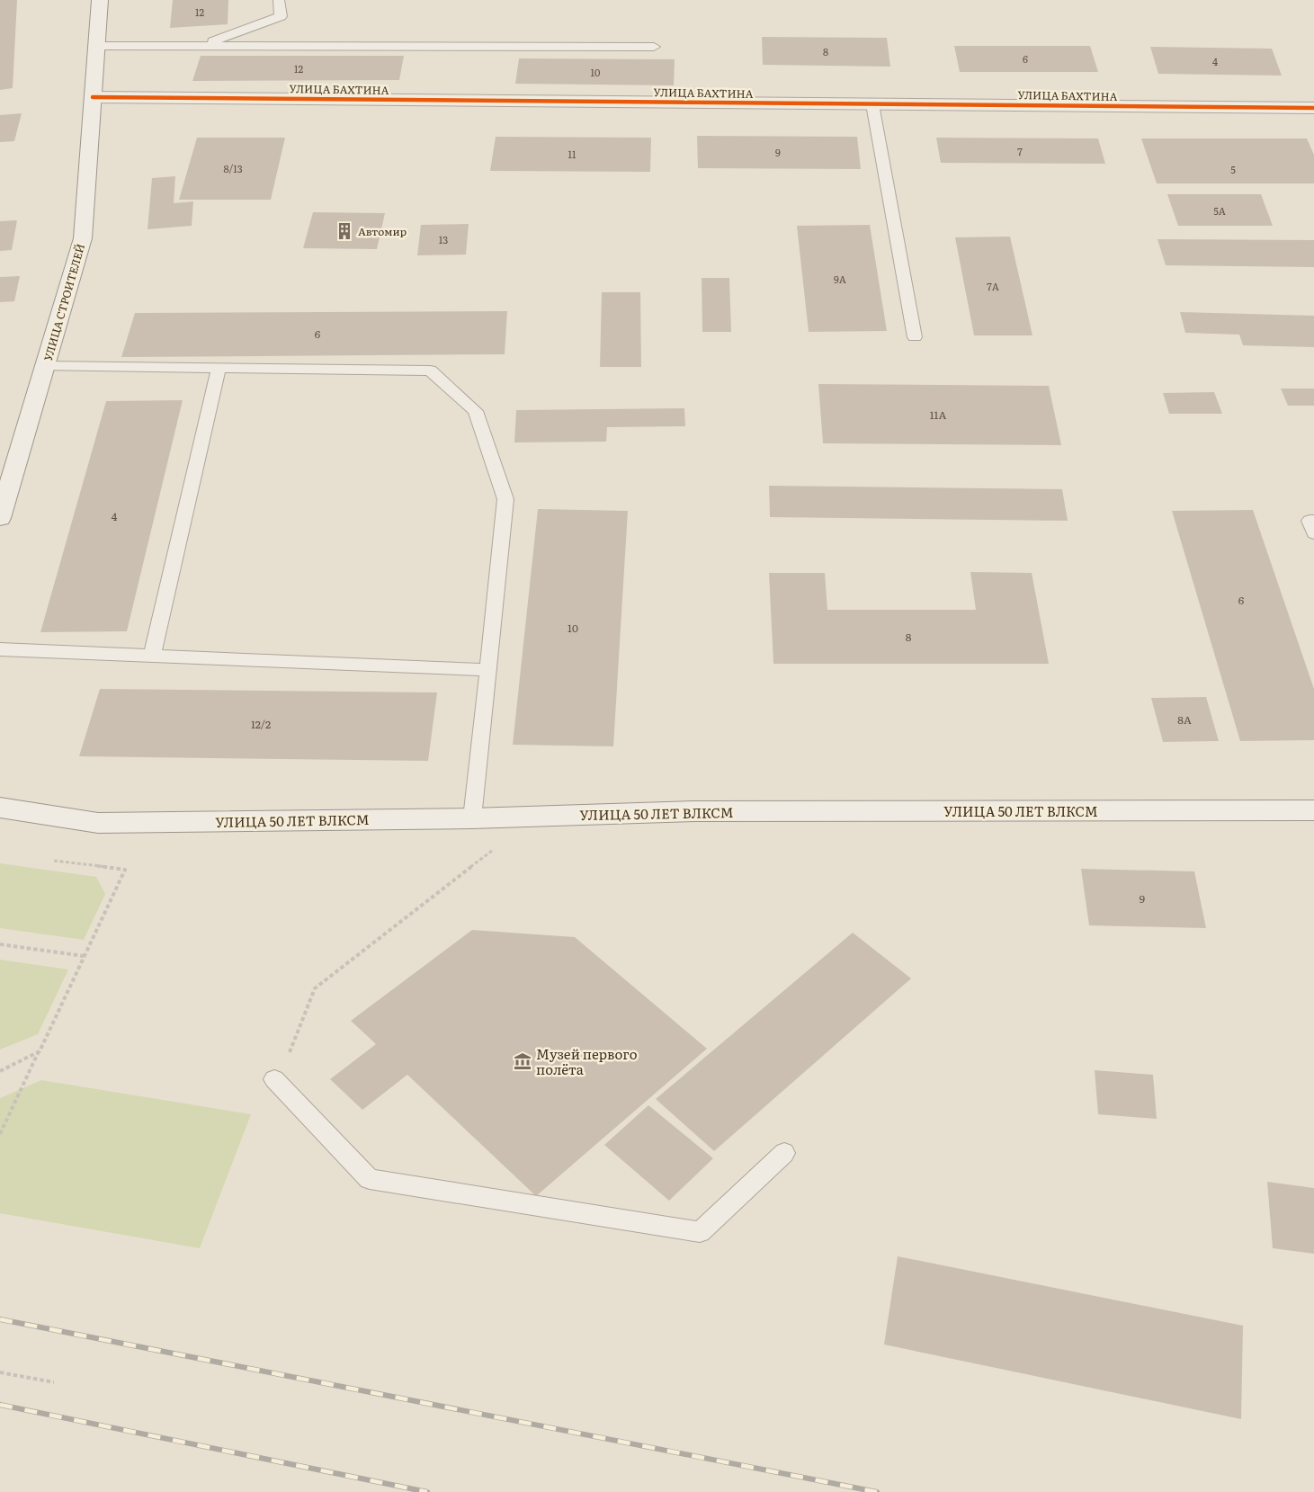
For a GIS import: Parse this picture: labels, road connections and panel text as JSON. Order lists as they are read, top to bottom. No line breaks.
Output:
{"streets":{"main road":["УЛИЦА БАХТИНА","УЛИЦА СТРОИТЕЛЕЙ","УЛИЦА 50 ЛЕТ ВЛКСМ"]},"crossings":[["УЛИЦА БАХТИНА","УЛИЦА СТРОИТЕЛЕЙ"]],"places":{"building":["Автомир"],"museum":["Музей первого полёта"]},"house_numbers":["12","8","6","4","12","10","7","9","11","8/13","5","5А","13","9А","7А","6","11А","4","6","10","8","8А","12/2","9"]}
